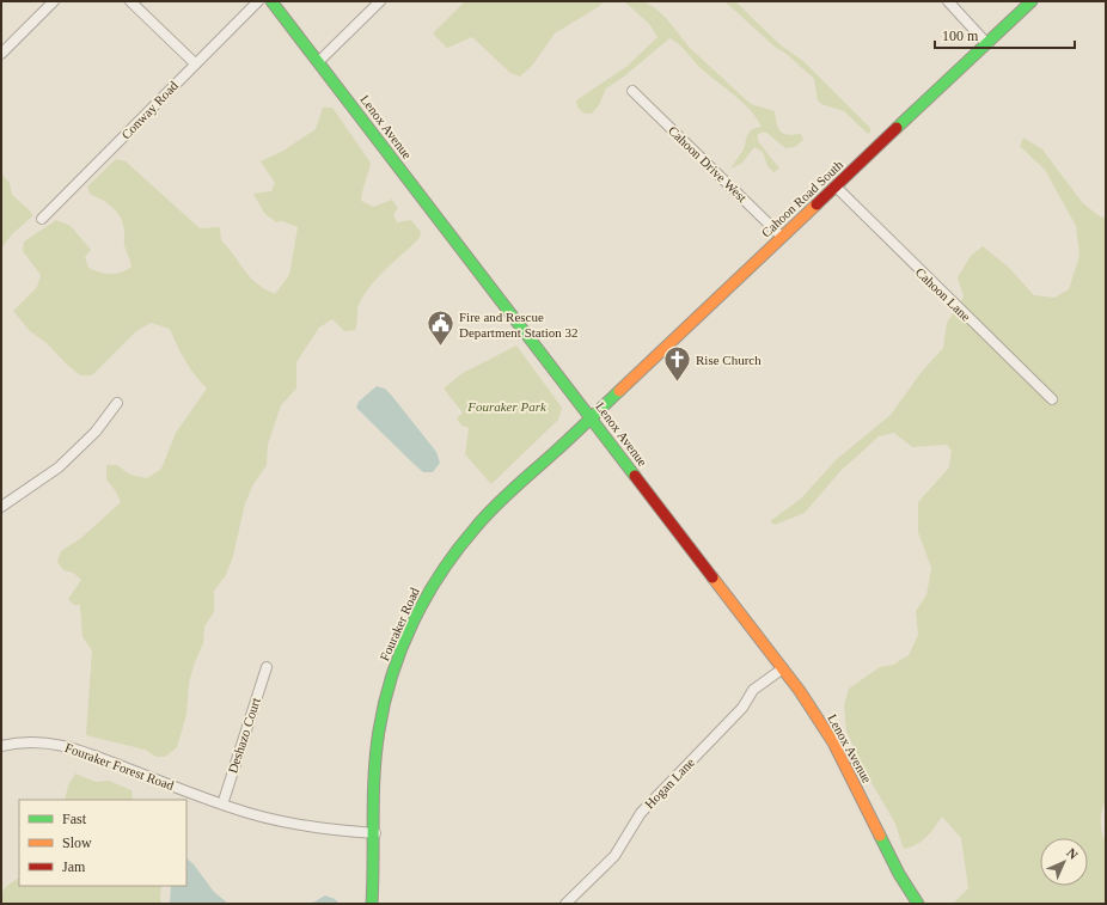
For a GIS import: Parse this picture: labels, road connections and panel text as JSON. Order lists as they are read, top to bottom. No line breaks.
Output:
{"streets":{"main road":["Lenox Avenue","Cahoon Road South","Fouraker Road"],"street":["Conway Road","Cahoon Drive West","Cahoon Lane","Deshazo Court","Fouraker Forest Road","Hogan Lane"]},"crossings":[["Lenox Avenue","Cahoon Road South"],["Lenox Avenue","Fouraker Road"],["Lenox Avenue","Hogan Lane"],["Cahoon Drive West","Cahoon Road South"],["Cahoon Road South","Cahoon Lane"],["Cahoon Road South","Fouraker Road"],["Fouraker Road","Fouraker Forest Road"],["Deshazo Court","Fouraker Forest Road"]],"parks":["Fouraker Park"],"places":{"public building":["Fire and Rescue Department Station 32"],"church":["Rise Church"]},"legend":["Fast","Slow","Jam"],"scale_bar":"100 m","north":"top right"}
